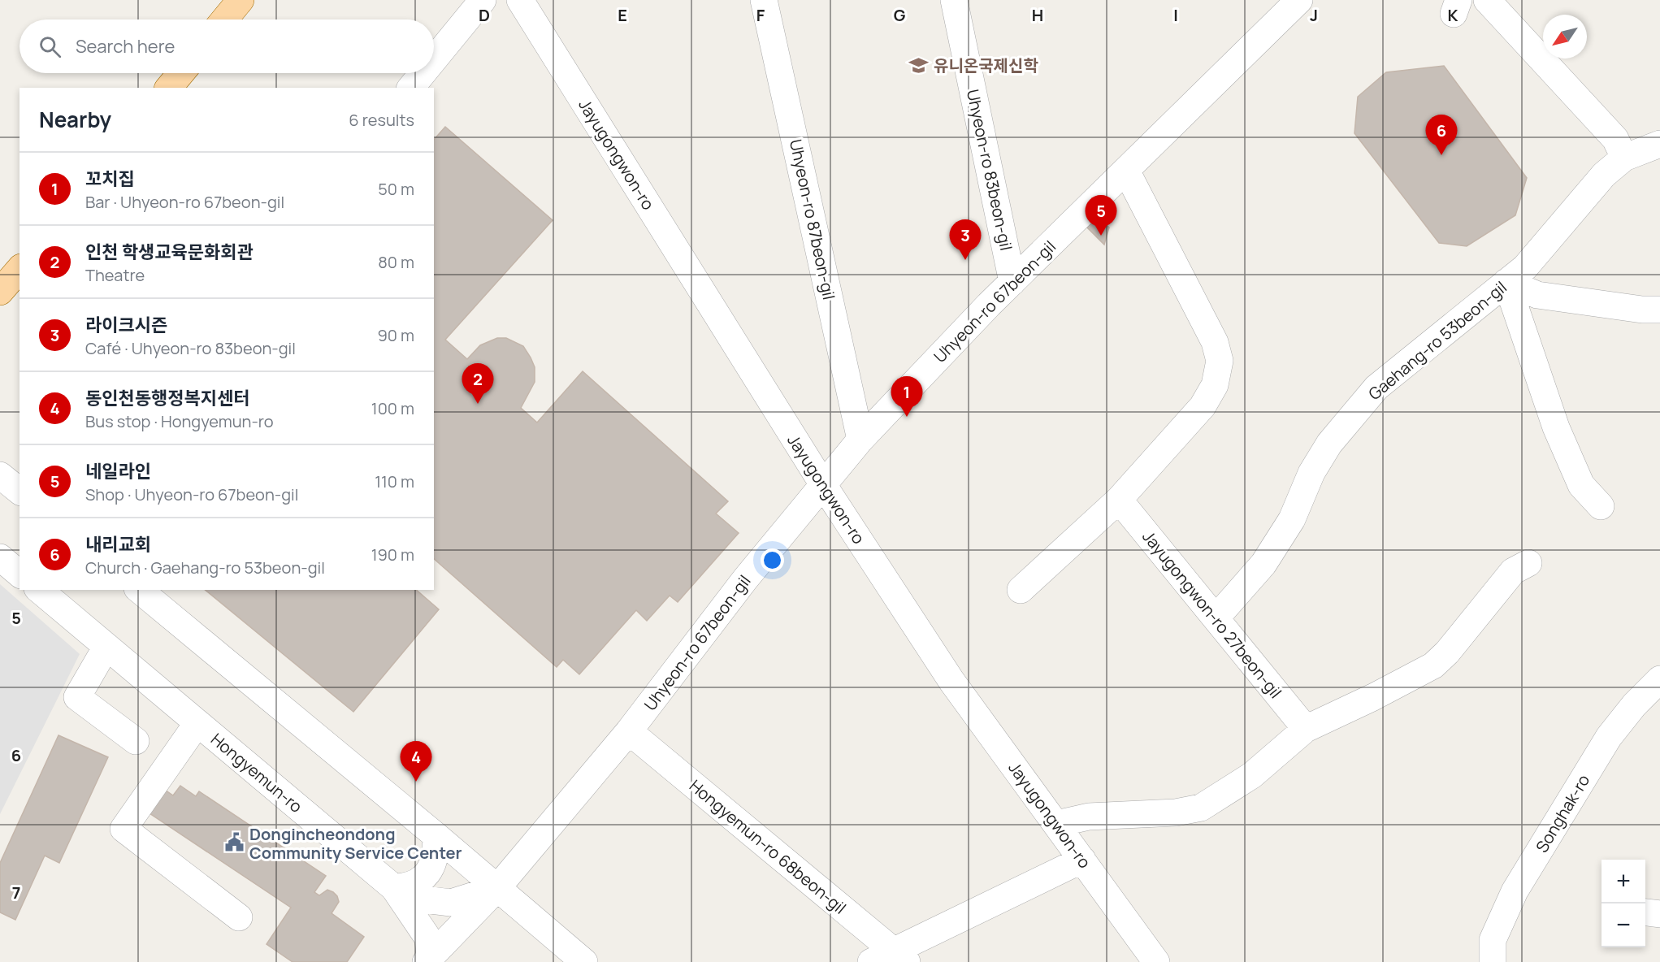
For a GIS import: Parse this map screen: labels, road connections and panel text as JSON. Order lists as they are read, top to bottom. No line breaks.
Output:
{"streets":{"street":["Jayugongwon-ro","Uhyeon-ro 83beon-gil","Uhyeon-ro 87beon-gil","Uhyeon-ro 67beon-gil","Gaehang-ro 53beon-gil","Jayugongwon-ro 27beon-gil","Hongyemun-ro","Songhak-ro","Hongyemun-ro 68beon-gil"]},"crossings":[["Jayugongwon-ro","Uhyeon-ro 67beon-gil"],["Uhyeon-ro 83beon-gil","Uhyeon-ro 67beon-gil"],["Uhyeon-ro 87beon-gil","Uhyeon-ro 67beon-gil"],["Uhyeon-ro 67beon-gil","Hongyemun-ro"],["Uhyeon-ro 67beon-gil","Hongyemun-ro 68beon-gil"],["Gaehang-ro 53beon-gil","Jayugongwon-ro 27beon-gil"]],"places":{"school or university":["유니온국제신학"],"public building":["Dongincheondong Community Service Center"]},"north":"bottom left","page":{"search":"Search here","heading":["Nearby","6 results"],"pins":["6","5","3","2","1","4"],"list":[{"mark":"1","name":"꼬치집","note":"Bar · Uhyeon-ro 67beon-gil","value":"50 m"},{"mark":"2","name":"인천 학생교육문화회관","note":"Theatre","value":"80 m"},{"mark":"3","name":"라이크시즌","note":"Café · Uhyeon-ro 83beon-gil","value":"90 m"},{"mark":"4","name":"동인천동행정복지센터","note":"Bus stop · Hongyemun-ro","value":"100 m"},{"mark":"5","name":"네일라인","note":"Shop · Uhyeon-ro 67beon-gil","value":"110 m"},{"mark":"6","name":"내리교회","note":"Church · Gaehang-ro 53beon-gil","value":"190 m"}],"map_buttons":["+","−"]},"grid":{"columns":["D","E","F","G","H","I","J","K"],"rows":["5","6","7"]}}
